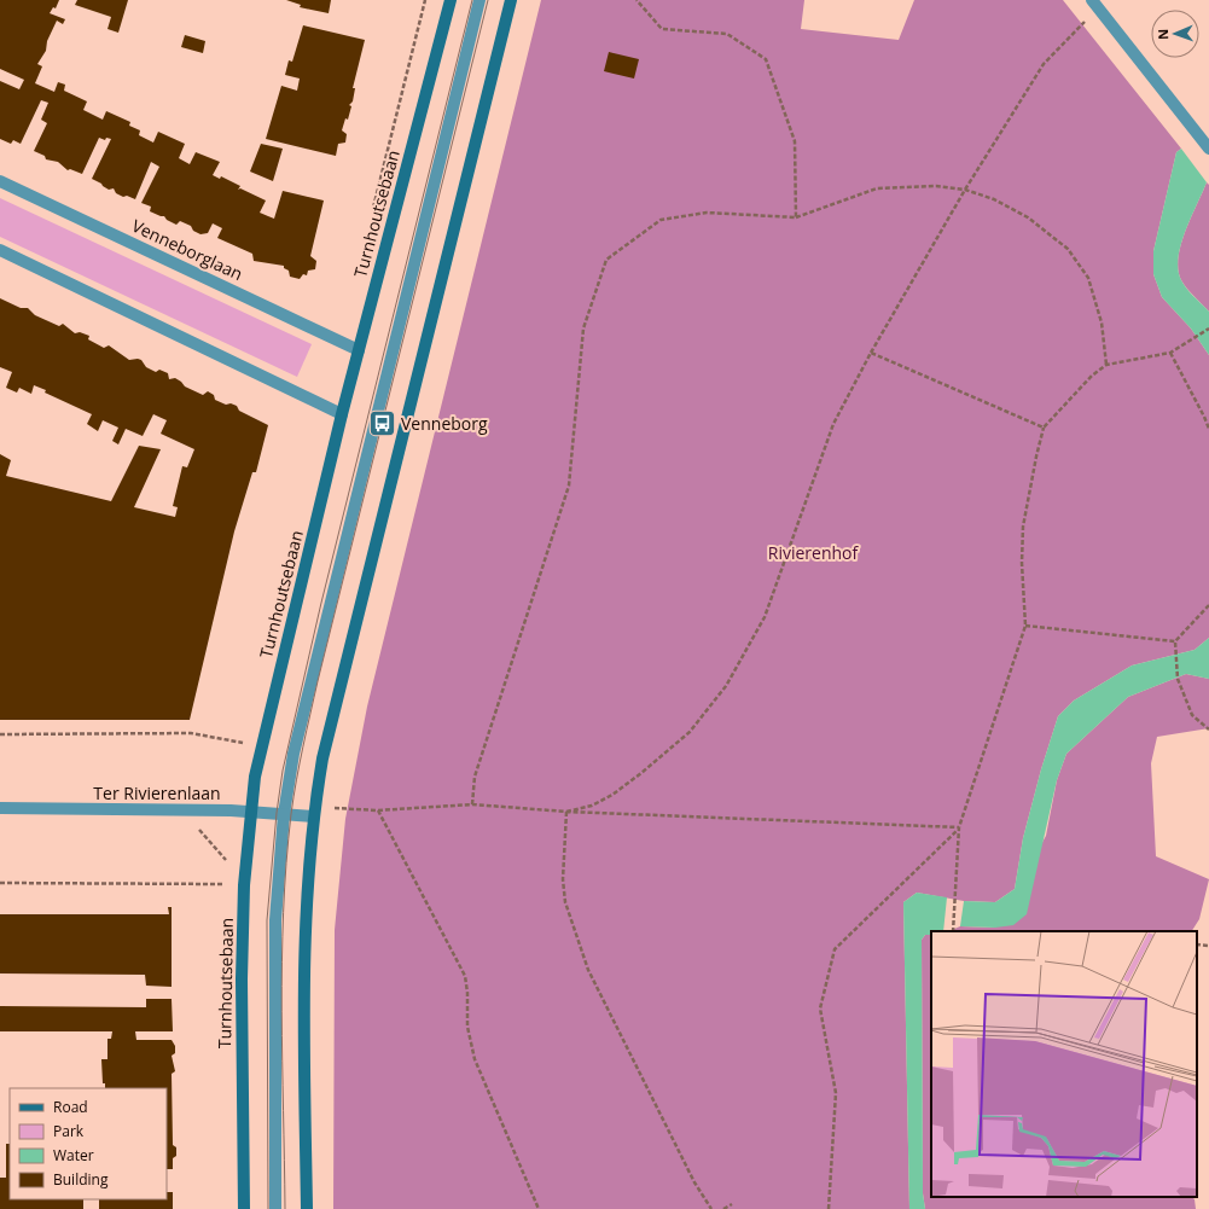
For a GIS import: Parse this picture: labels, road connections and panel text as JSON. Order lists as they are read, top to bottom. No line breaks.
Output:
{"streets":{"main road":["Turnhoutsebaan"],"street":["Venneborglaan","Ter Rivierenlaan"]},"crossings":[["Turnhoutsebaan","Venneborglaan"],["Turnhoutsebaan","Ter Rivierenlaan"]],"parks":["Rivierenhof"],"places":{"bus stop":["Venneborg"]},"legend":["Road","Park","Water","Building"],"north":"left"}
